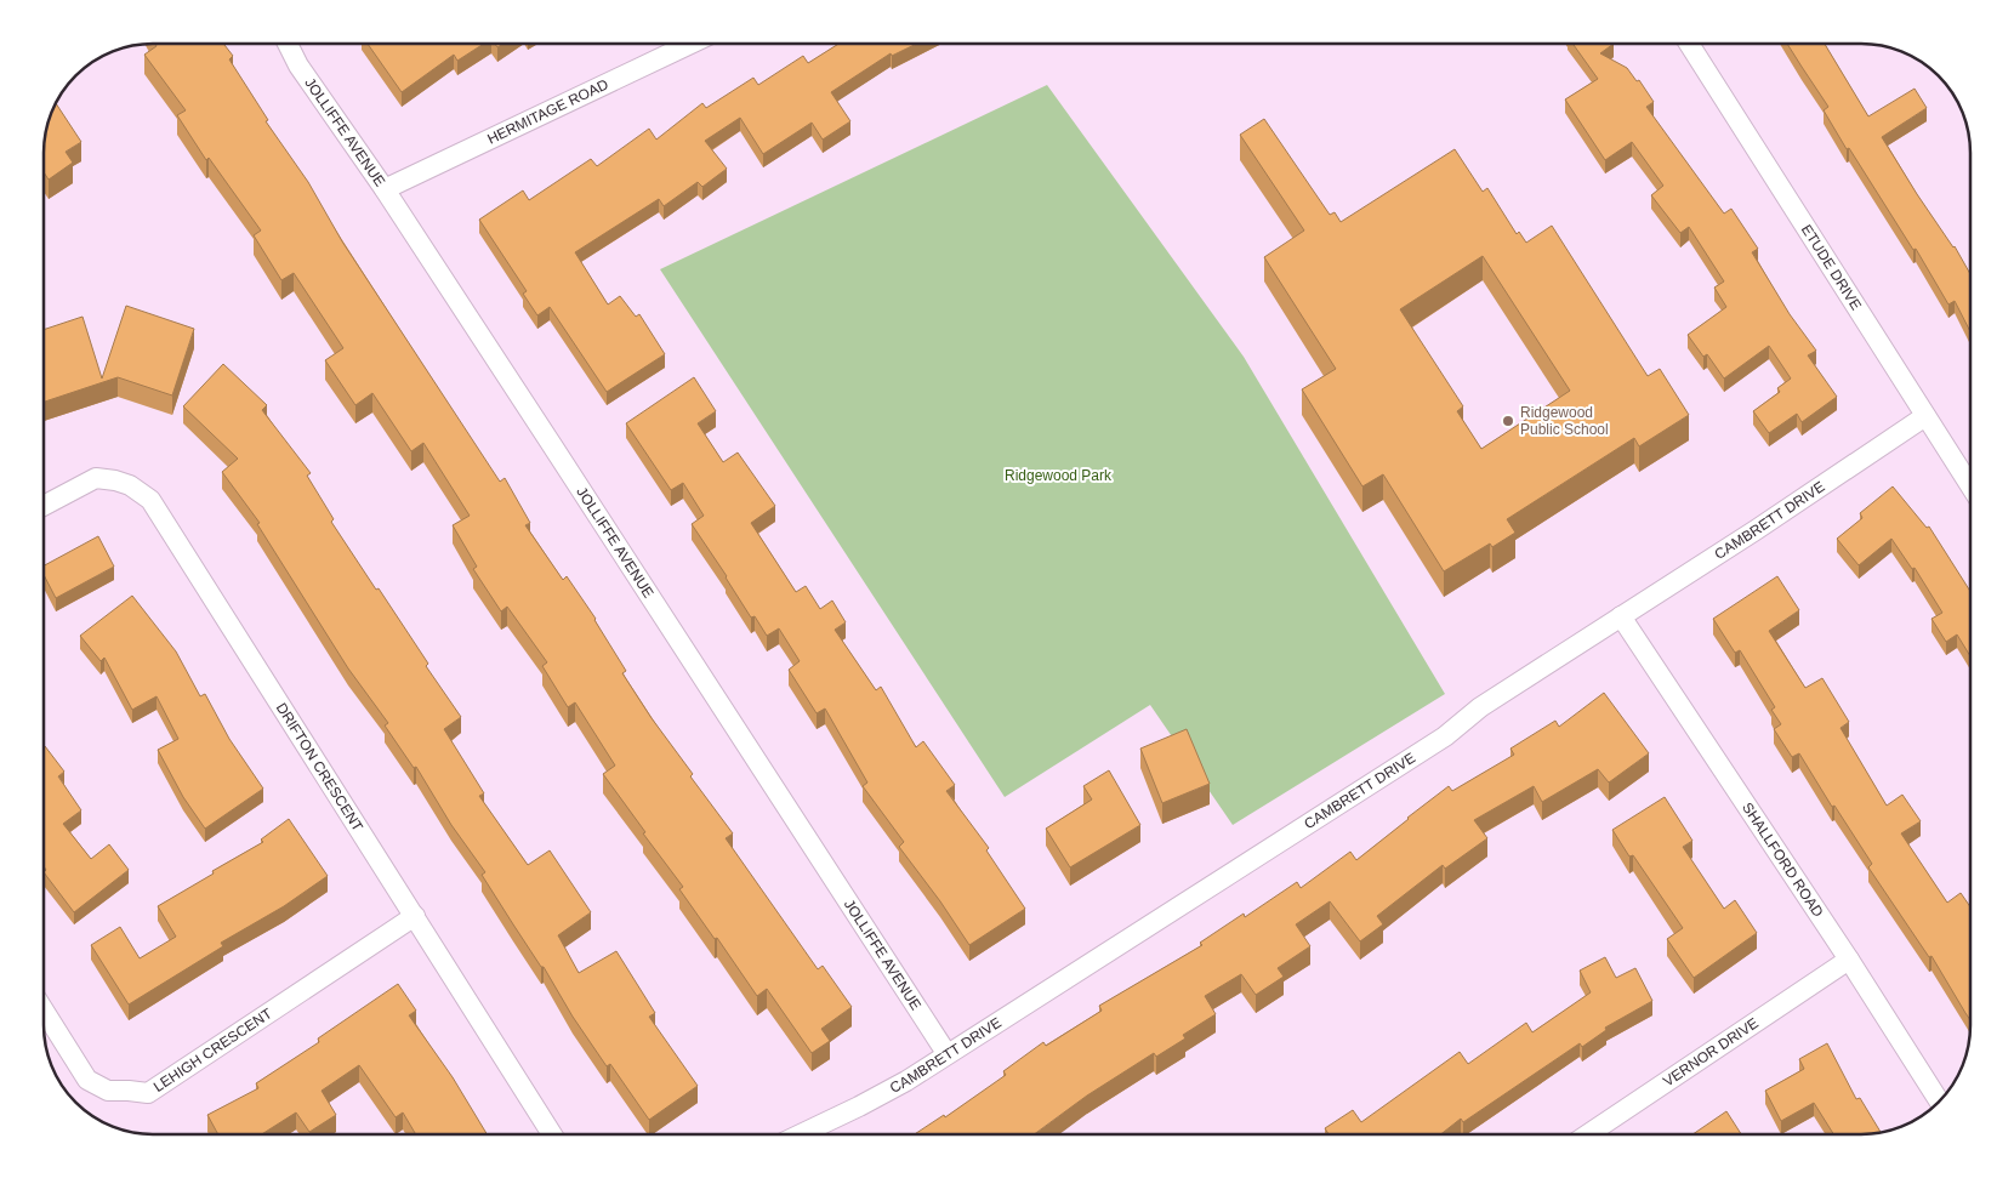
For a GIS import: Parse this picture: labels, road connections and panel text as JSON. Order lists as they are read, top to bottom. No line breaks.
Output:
{"streets":{"street":["HERMITAGE ROAD","JOLLIFFE AVENUE","ETUDE DRIVE","CAMBRETT DRIVE","DRIFTON CRESCENT","SHALLFORD ROAD","LEHIGH CRESCENT","VERNOR DRIVE"]},"crossings":[["HERMITAGE ROAD","JOLLIFFE AVENUE"],["JOLLIFFE AVENUE","CAMBRETT DRIVE"],["ETUDE DRIVE","CAMBRETT DRIVE"],["CAMBRETT DRIVE","SHALLFORD ROAD"],["DRIFTON CRESCENT","LEHIGH CRESCENT"],["SHALLFORD ROAD","VERNOR DRIVE"]],"parks":["Ridgewood Park"],"places":["Ridgewood Public School"]}
